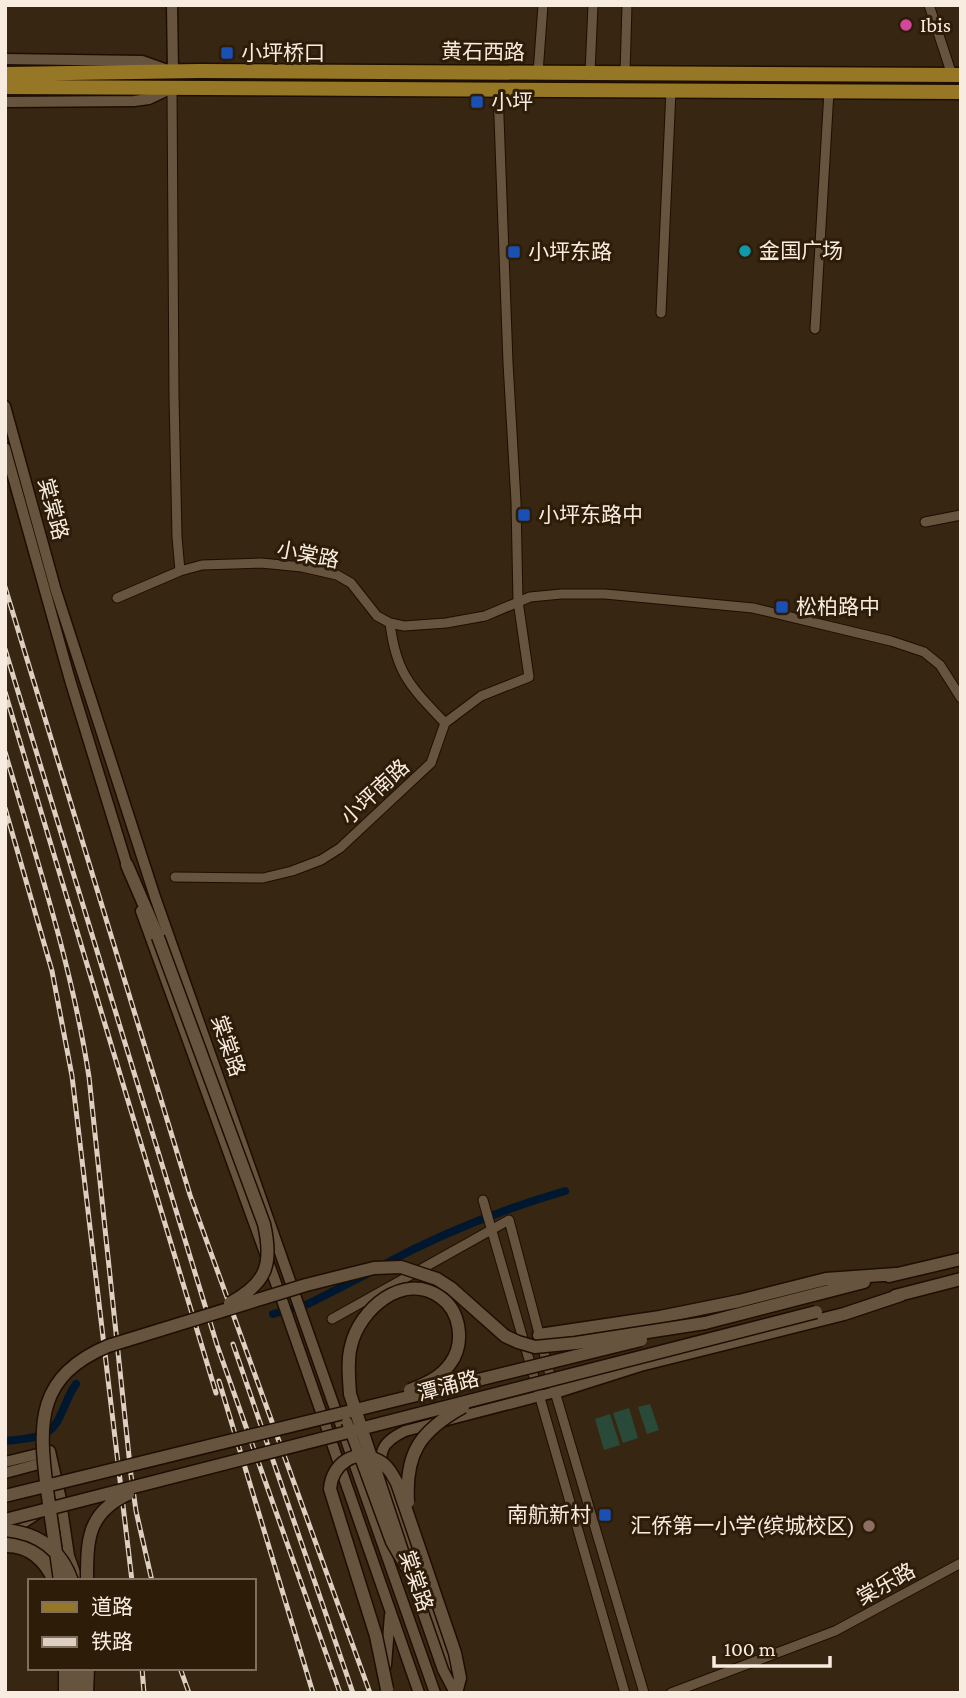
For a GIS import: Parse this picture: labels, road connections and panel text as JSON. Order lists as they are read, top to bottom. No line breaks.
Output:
{"streets":{"main road":["黄石西路","潭涌路"],"street":["棠棠路","小棠路","小坪南路","棠乐路"]},"places":{"other":["Ibis","金国广场","汇侨第一小学(缤城校区)"],"transit":["小坪桥口","小坪","小坪东路","小坪东路中","松柏路中","南航新村"]},"legend":["道路","铁路"],"scale_bar":"100 m"}
